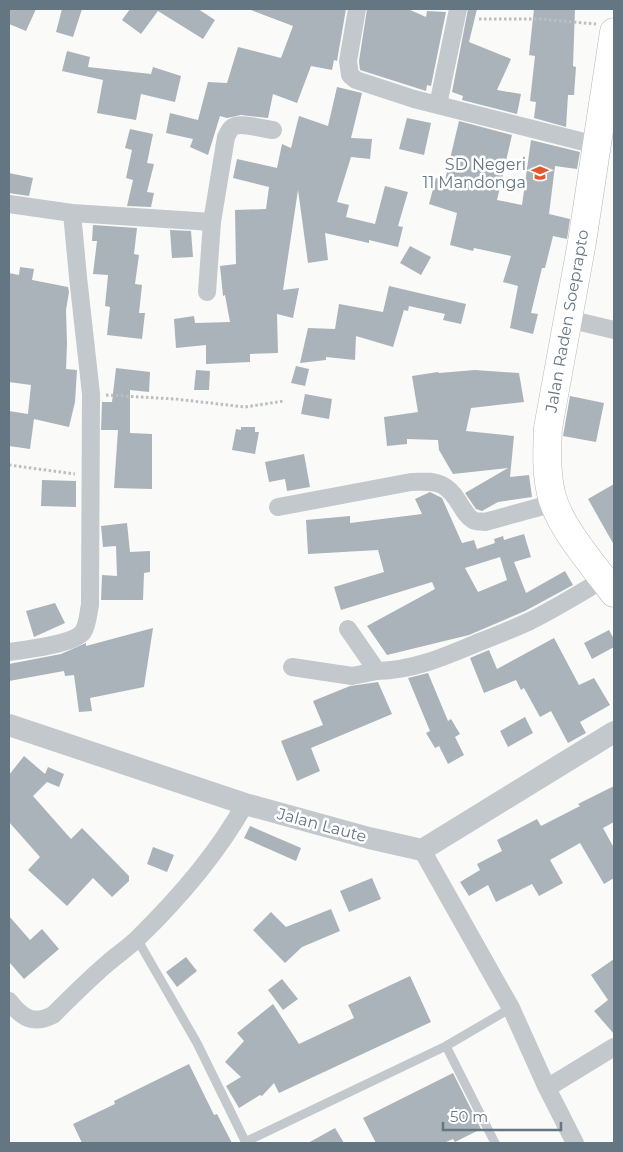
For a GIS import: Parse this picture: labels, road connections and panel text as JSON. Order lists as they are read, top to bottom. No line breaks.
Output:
{"streets":{"highway":["Jalan Raden Soeprapto"],"street":["Jalan Laute"]},"places":{"school or university":["SD Negeri 11 Mandonga"]},"scale_bar":"50 m"}
